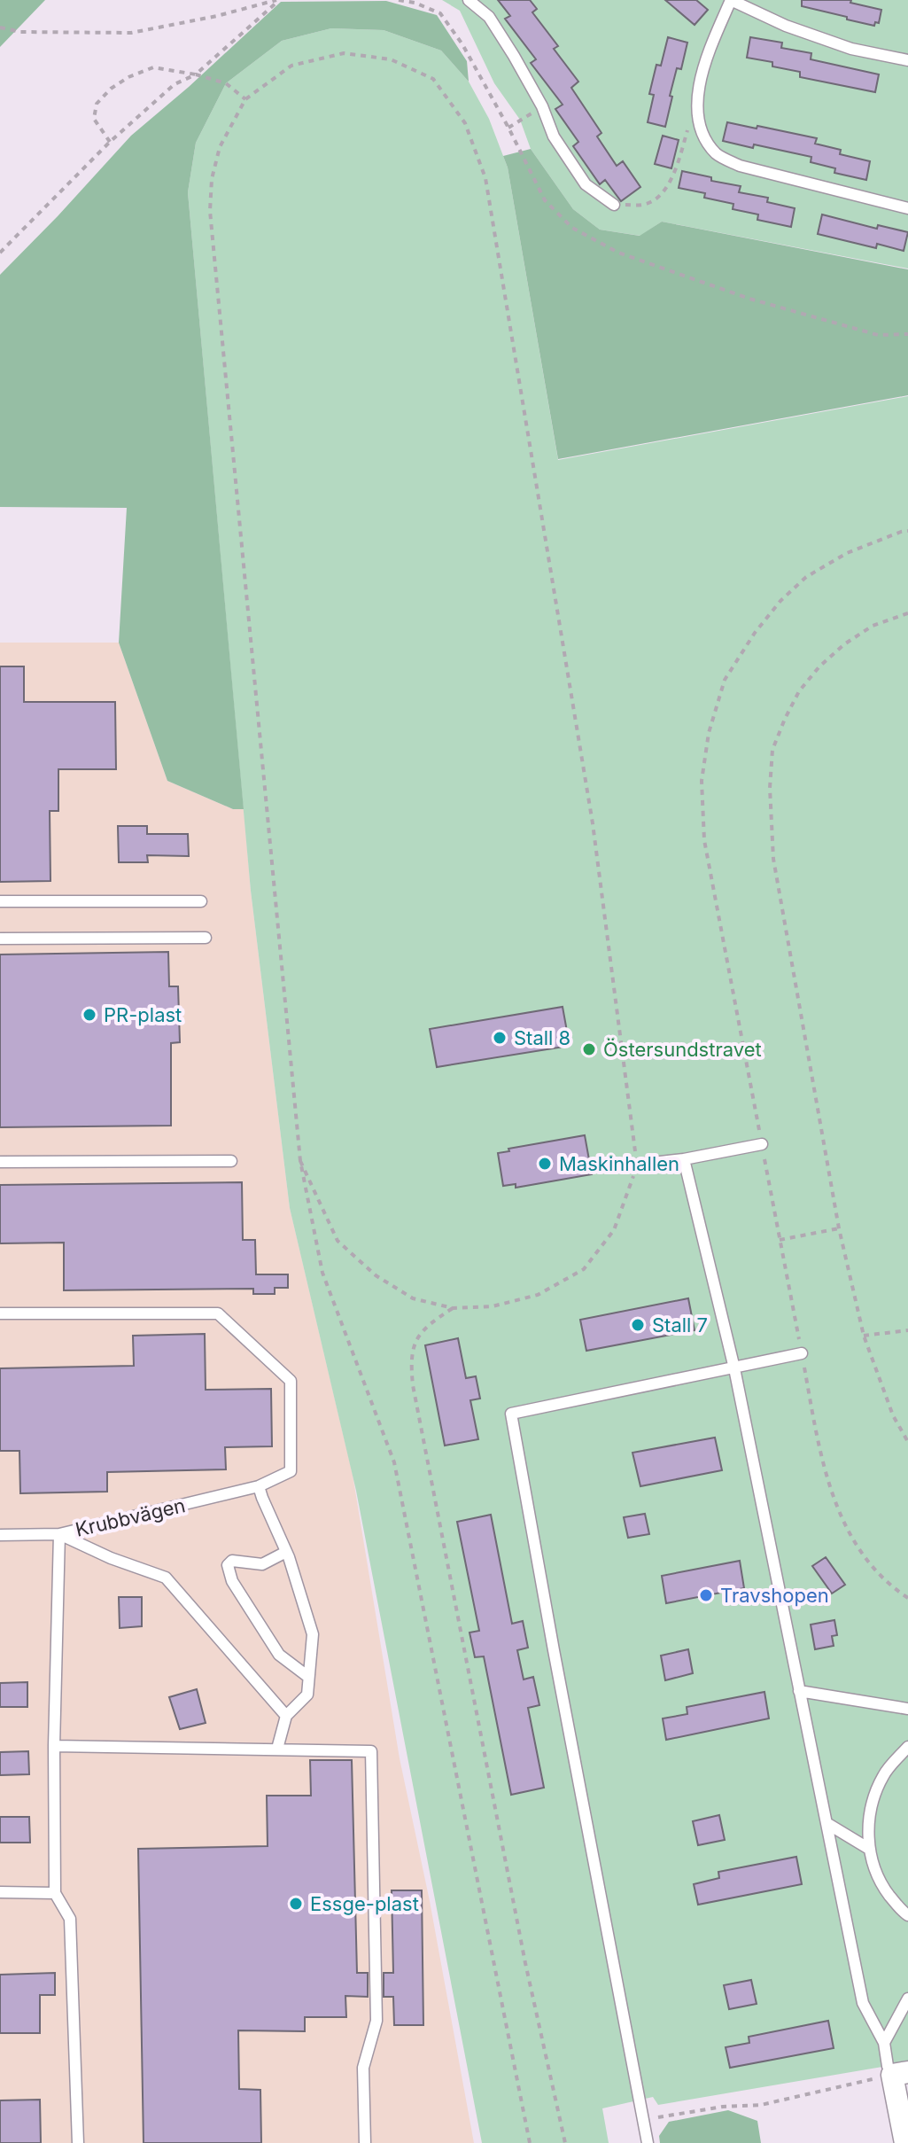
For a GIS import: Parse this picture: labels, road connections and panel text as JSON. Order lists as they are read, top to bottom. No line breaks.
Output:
{"streets":{"lane":["Krubbvägen"]},"places":["PR-plast","Stall 8","Östersundstravet","Maskinhallen","Stall 7","Travshopen","Essge-plast"]}
